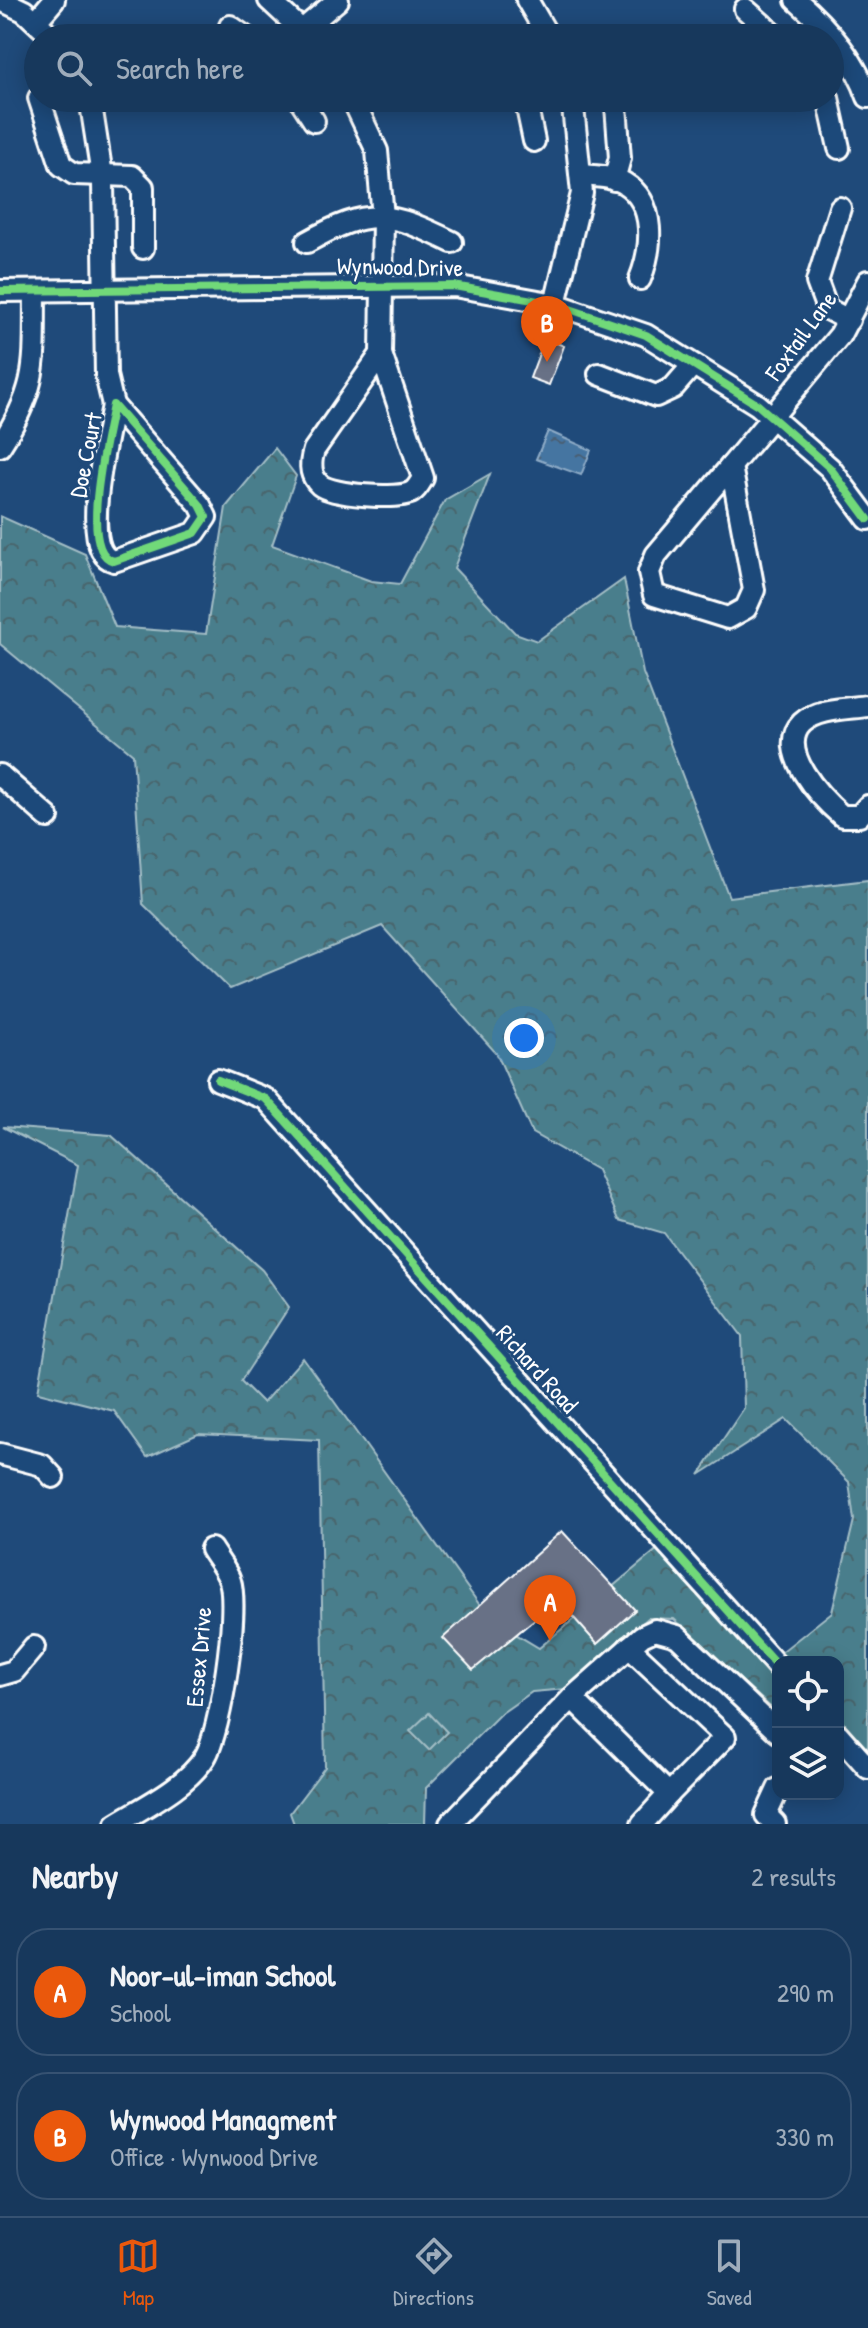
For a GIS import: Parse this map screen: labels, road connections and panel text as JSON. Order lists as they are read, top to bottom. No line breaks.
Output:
{"streets":{"street":["Wynwood Drive","Foxtail Lane","Doe Court","Richard Road","Essex Drive"]},"crossings":[["Wynwood Drive","Foxtail Lane"],["Wynwood Drive","Doe Court"]],"page":{"search":"Search here","pins":["B","A"],"heading":["Nearby","2 results"],"list":[{"mark":"A","name":"Noor-ul-iman School","note":"School","value":"290 m"},{"mark":"B","name":"Wynwood Managment","note":"Office · Wynwood Drive","value":"330 m"}],"nav":["Map","Directions","Saved"]}}
